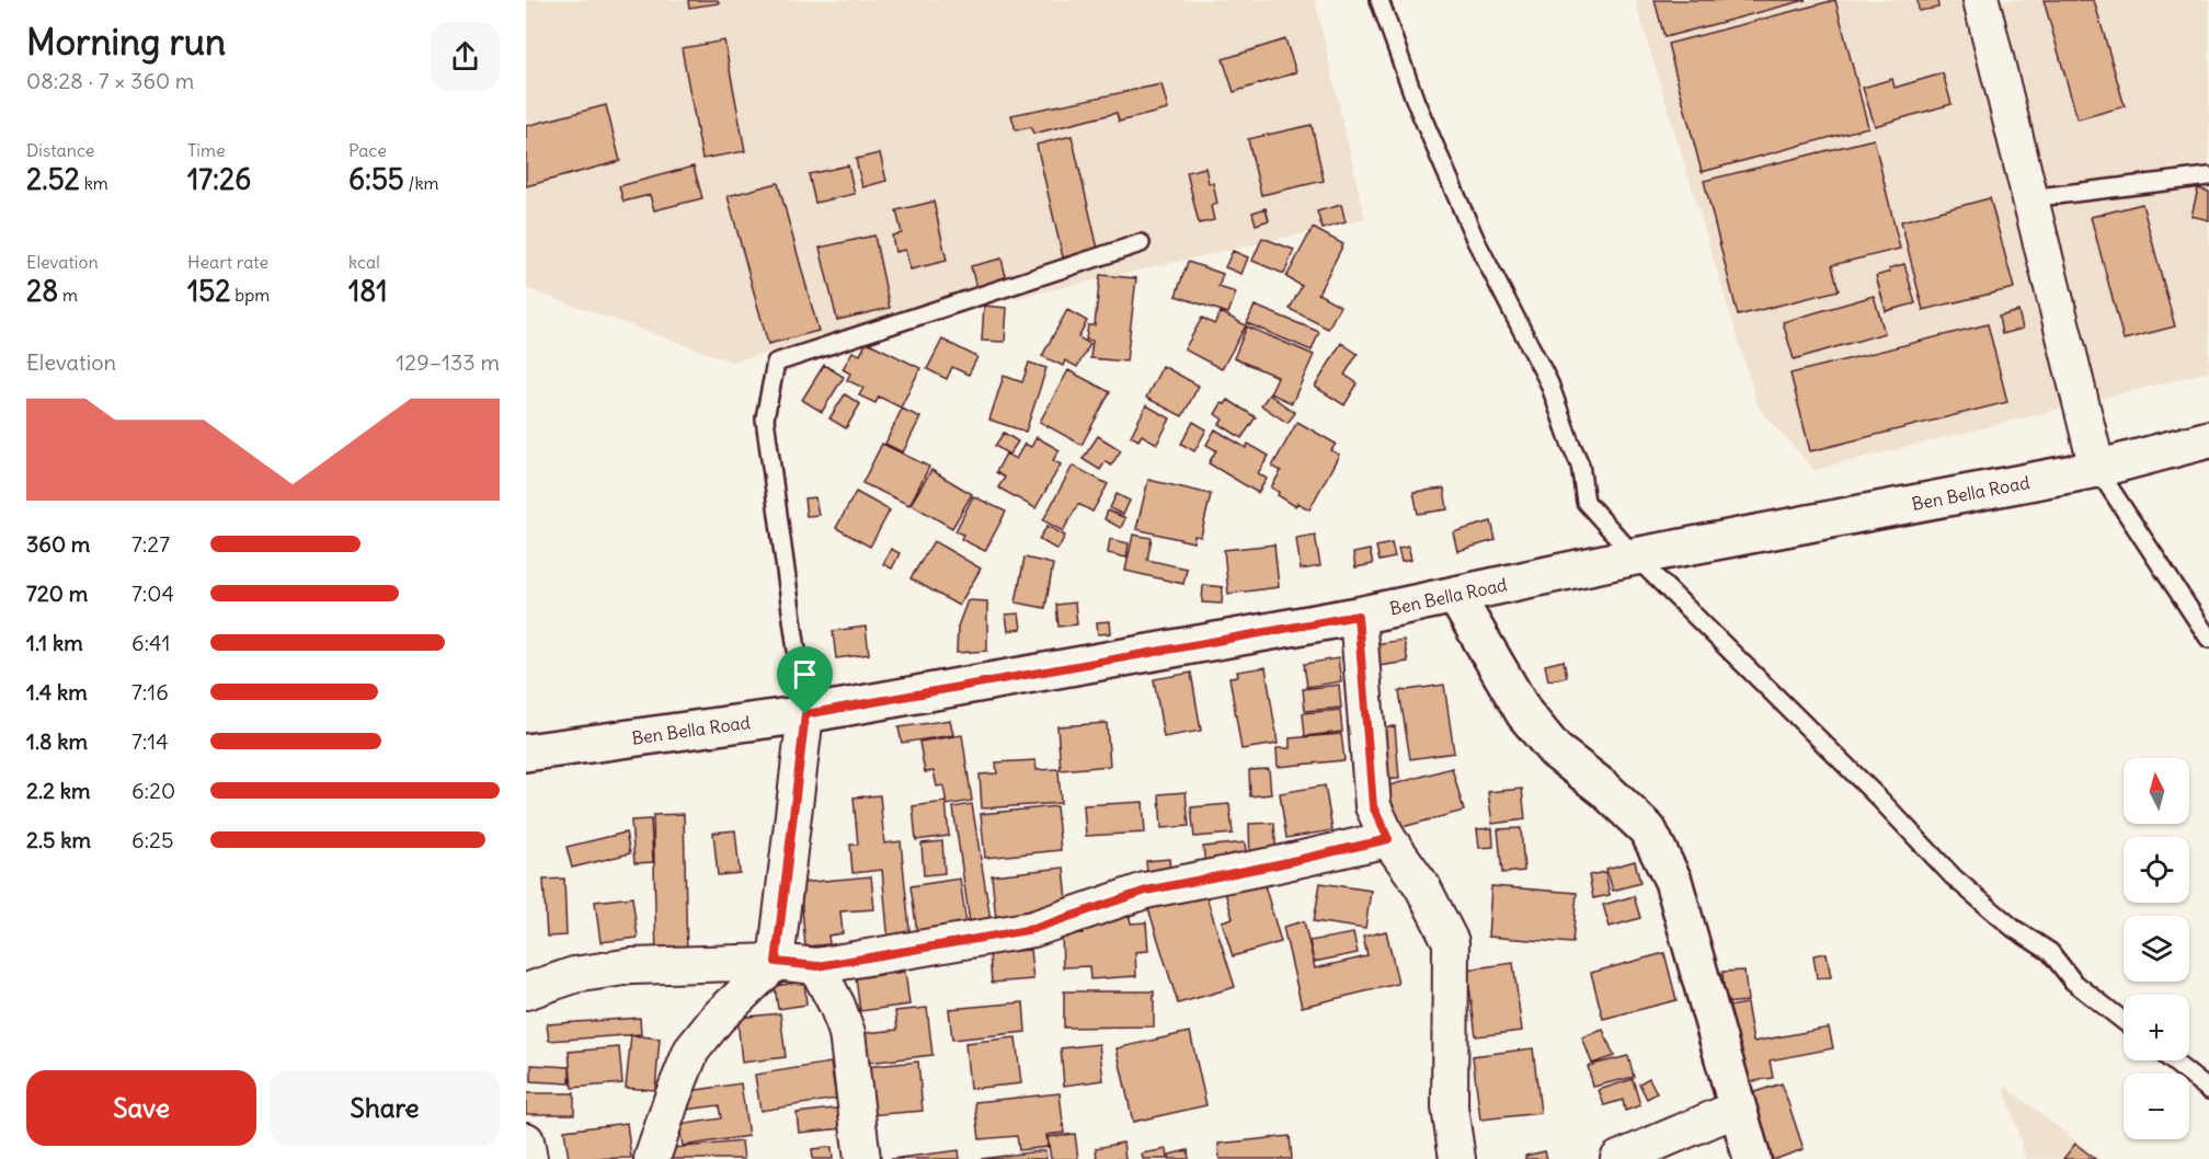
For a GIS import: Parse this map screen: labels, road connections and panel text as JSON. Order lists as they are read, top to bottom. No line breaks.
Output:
{"streets":{"main road":["Ben Bella Road"]},"north":"top","page":{"heading":["Morning run","08:28 · 7 × 360 m"],"stats":[["Distance","2.52 km"],["Time","17:26"],["Pace","6:55 /km"],["Elevation","28 m"],["Heart rate","152 bpm"],["kcal","181"]],"chart":["Elevation","129–133 m"],"list":[{"name":"360 m","note":"7:27"},{"name":"720 m","note":"7:04"},{"name":"1.1 km","note":"6:41"},{"name":"1.4 km","note":"7:16"},{"name":"1.8 km","note":"7:14"},{"name":"2.2 km","note":"6:20"},{"name":"2.5 km","note":"6:25"}],"map_buttons":["+","−"],"buttons":["Save","Share"]}}
